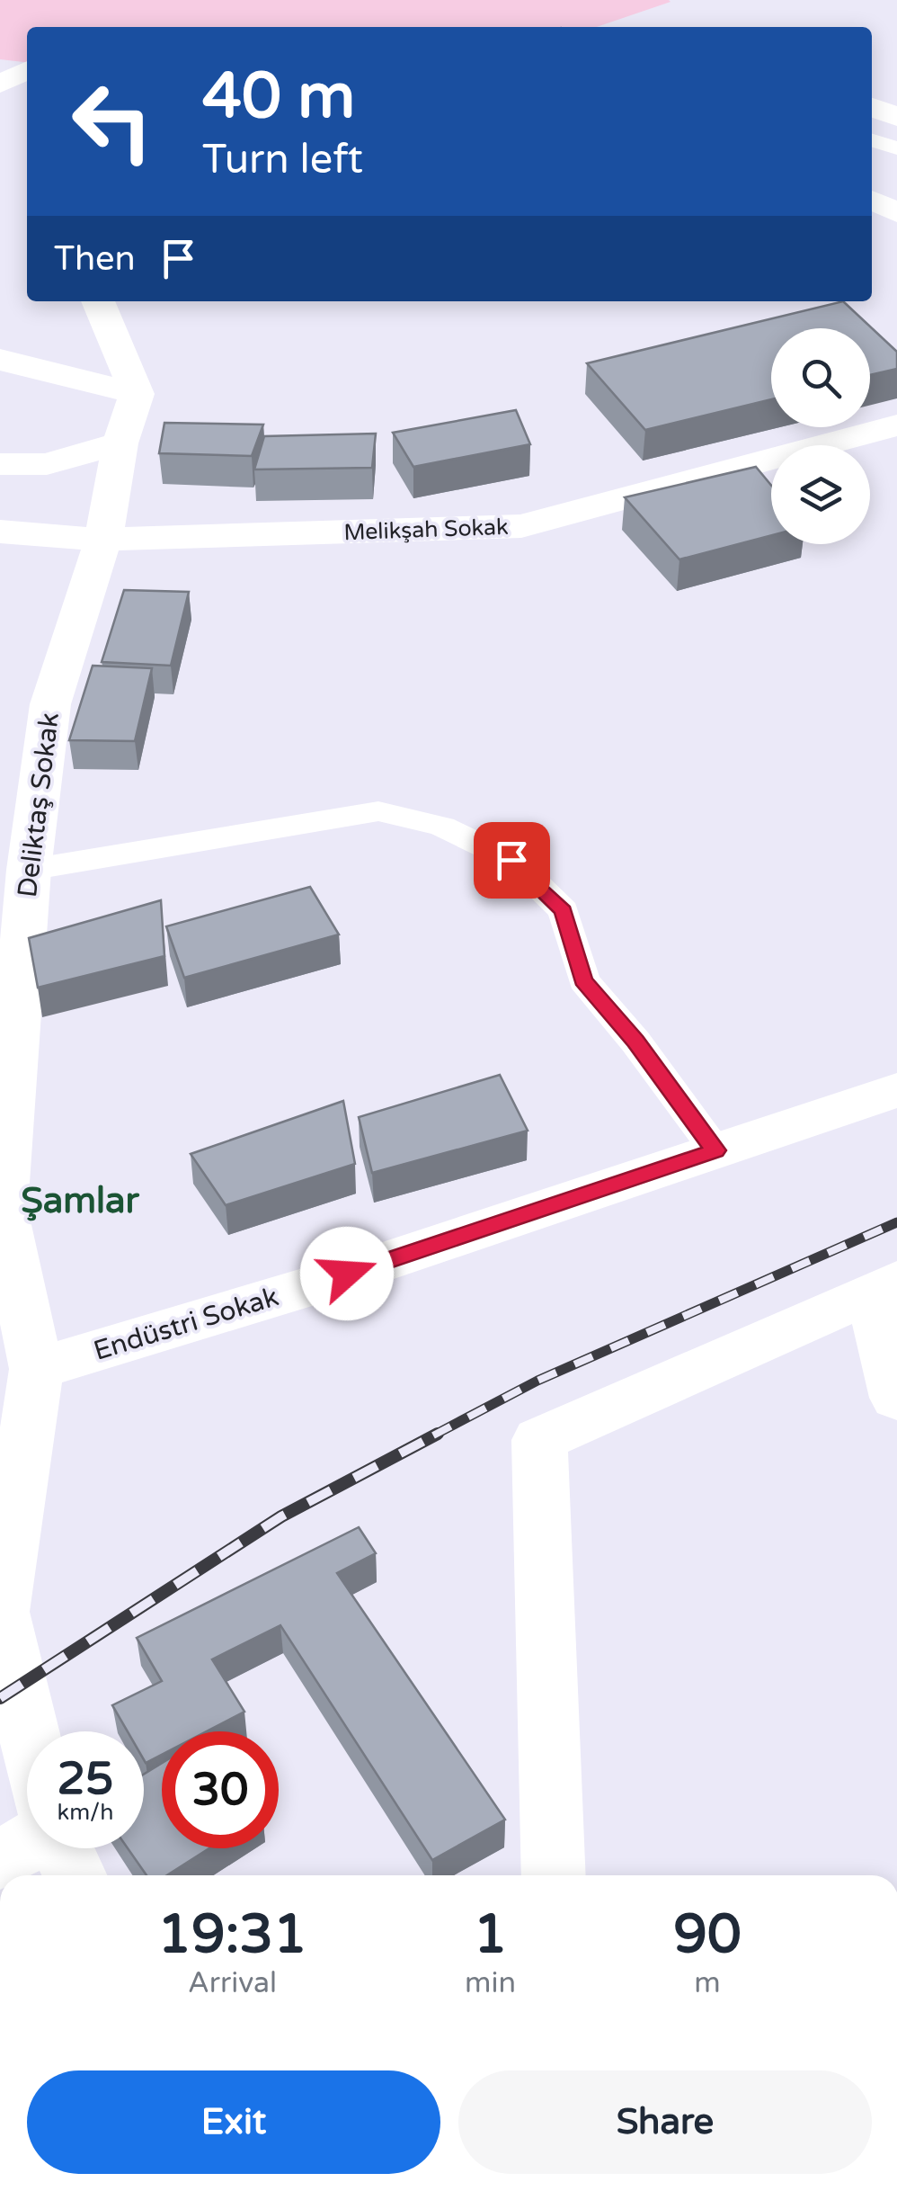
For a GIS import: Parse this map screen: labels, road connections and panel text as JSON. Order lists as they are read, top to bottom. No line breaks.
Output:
{"streets":{"street":["Melikşah Sokak","Deliktaş Sokak","Endüstri Sokak"]},"crossings":[["Melikşah Sokak","Deliktaş Sokak"],["Deliktaş Sokak","Endüstri Sokak"]],"districts":["Şamlar"],"page":{"turn":["40 m","Turn left"],"then":"Then","speed":"25 km/h","limit":"30","eta":["19:31","Arrival","1","min","90","m"],"buttons":["Exit","Share"]}}
